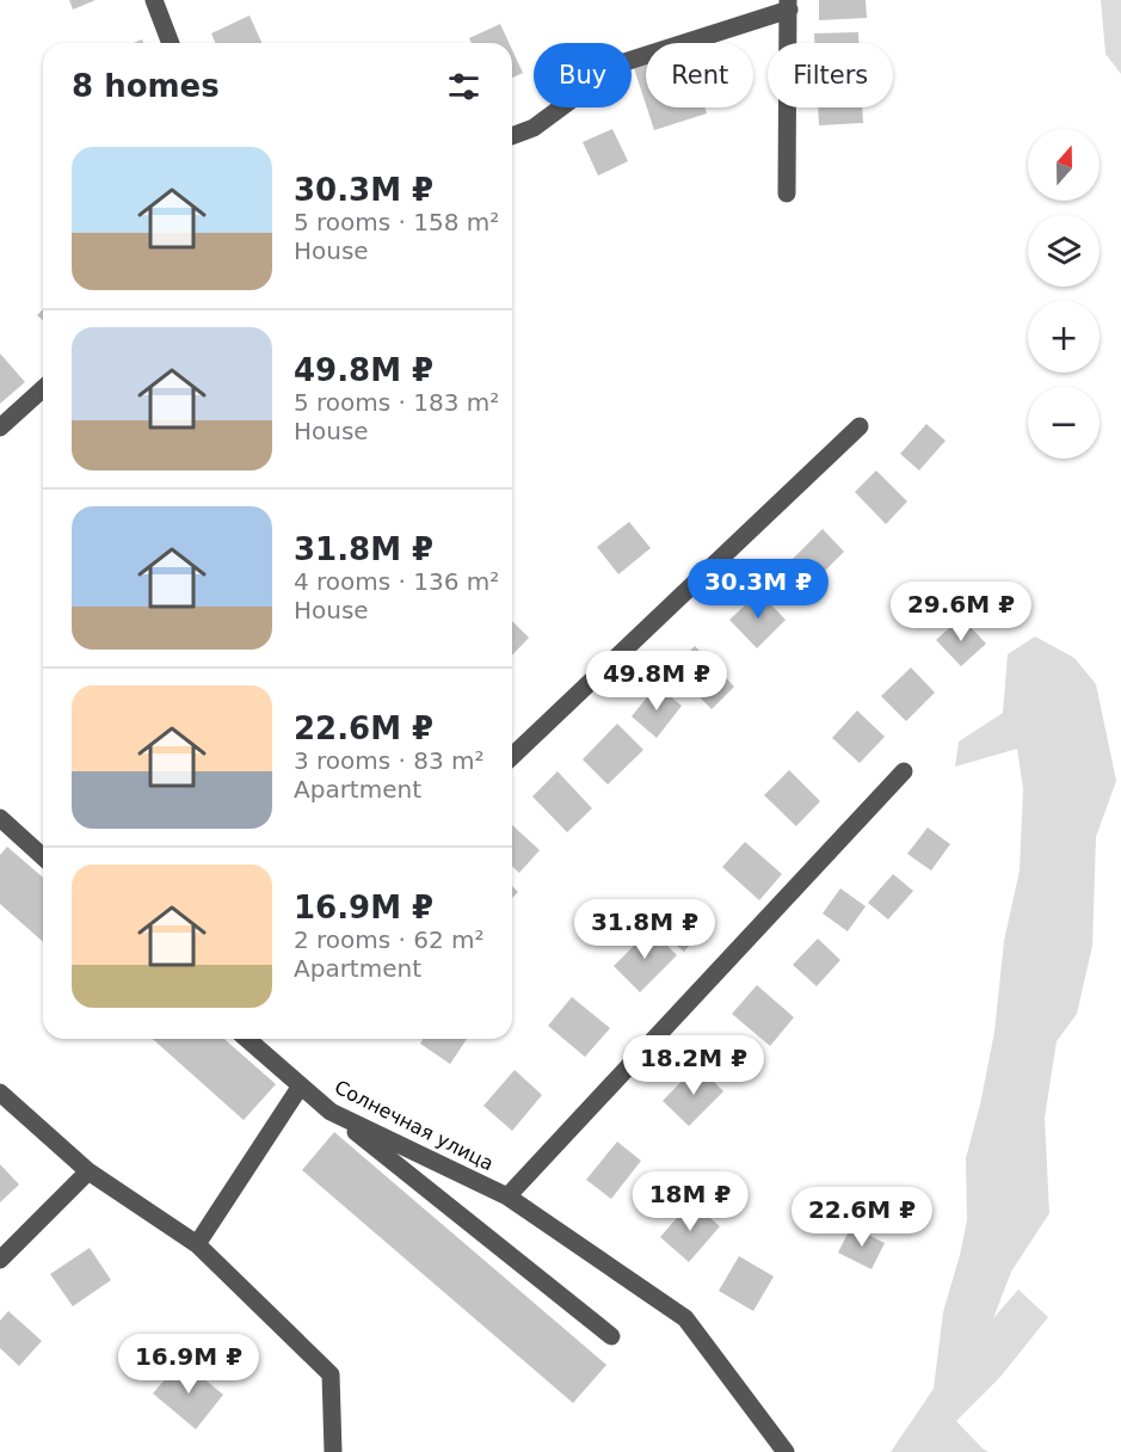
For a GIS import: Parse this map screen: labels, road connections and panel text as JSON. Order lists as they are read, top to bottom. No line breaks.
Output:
{"streets":{"street":["Солнечная улица"]},"north":"top","page":{"chip":["Buy","Rent","Filters"],"heading":"8 homes","map_buttons":["+","−"],"list":[{"name":"30.3M ₽","note":"5 rooms · 158 m² · House"},{"name":"49.8M ₽","note":"5 rooms · 183 m² · House"},{"name":"31.8M ₽","note":"4 rooms · 136 m² · House"},{"name":"22.6M ₽","note":"3 rooms · 83 m² · Apartment"},{"name":"16.9M ₽","note":"2 rooms · 62 m² · Apartment"}],"price":["30.3M ₽","29.6M ₽","49.8M ₽","31.8M ₽","18.2M ₽","18M ₽","22.6M ₽","16.9M ₽"]}}
